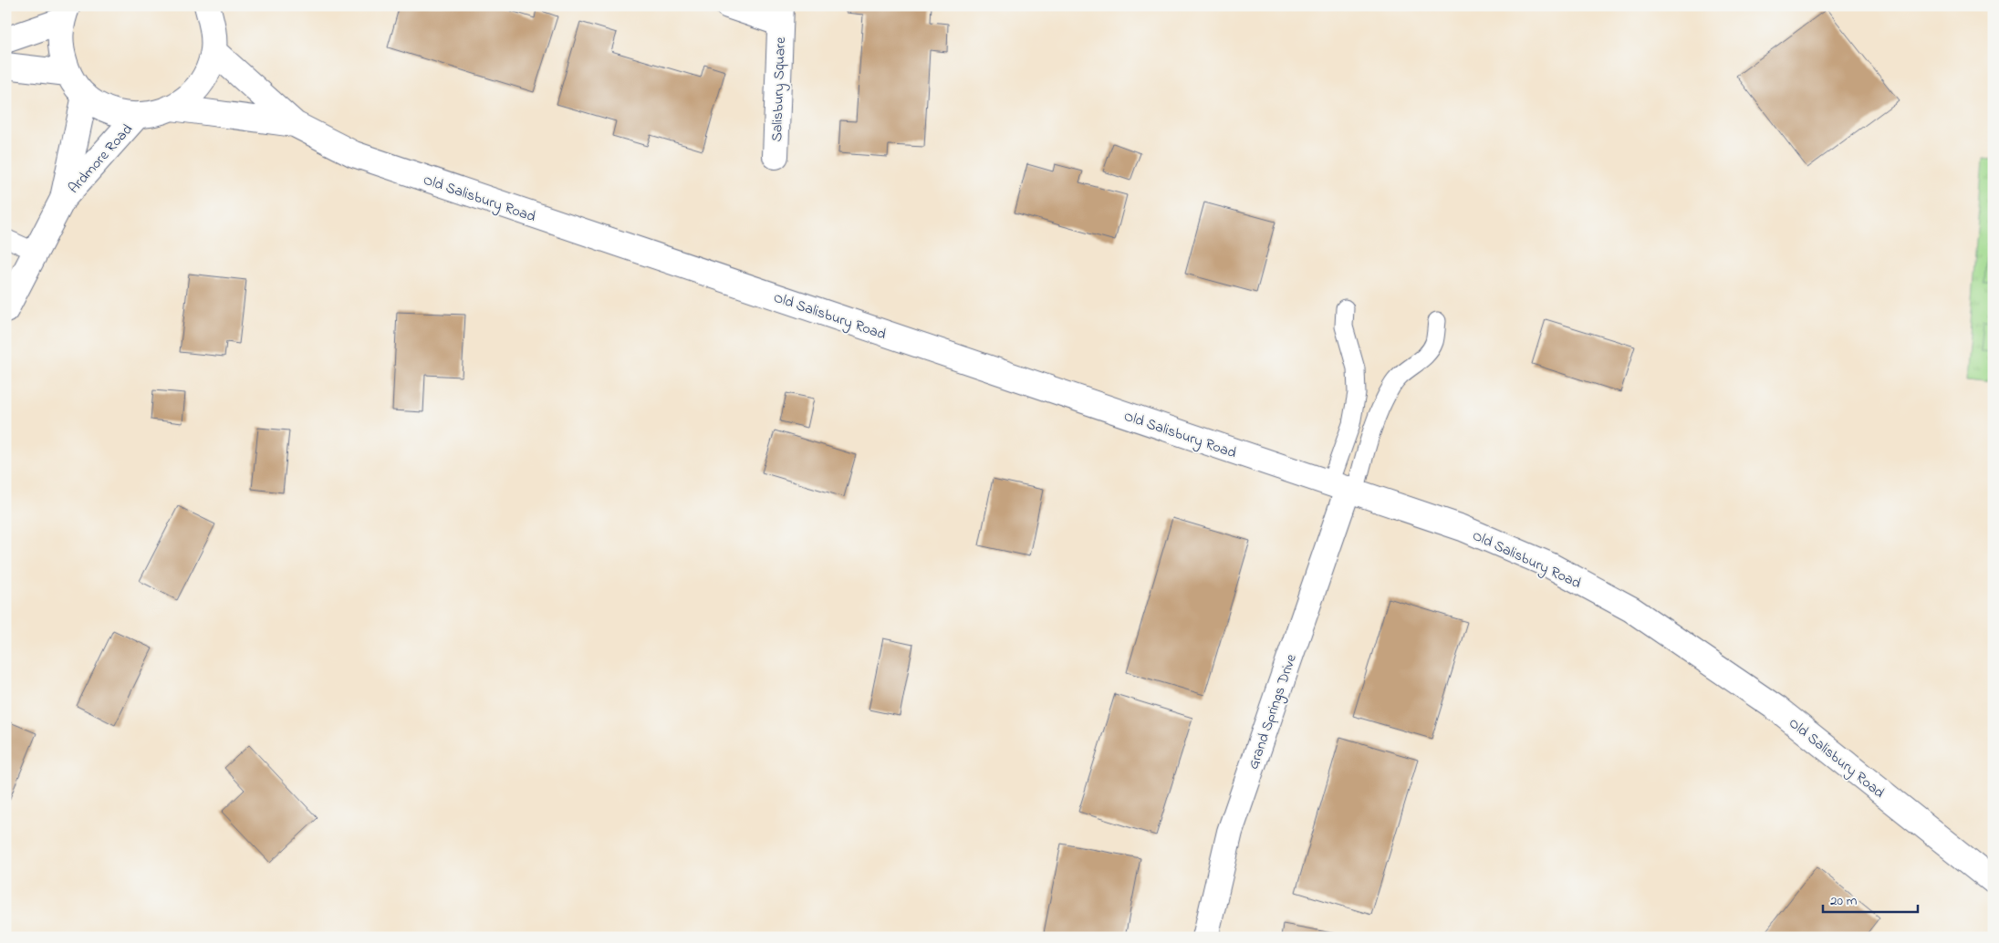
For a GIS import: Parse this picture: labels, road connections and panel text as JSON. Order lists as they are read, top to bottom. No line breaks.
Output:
{"streets":{"main road":["Salisbury Square","Ardmore Road","Old Salisbury Road","Grand Springs Drive"]},"crossings":[["Ardmore Road","Old Salisbury Road"],["Old Salisbury Road","Grand Springs Drive"]],"scale_bar":"20 m"}
